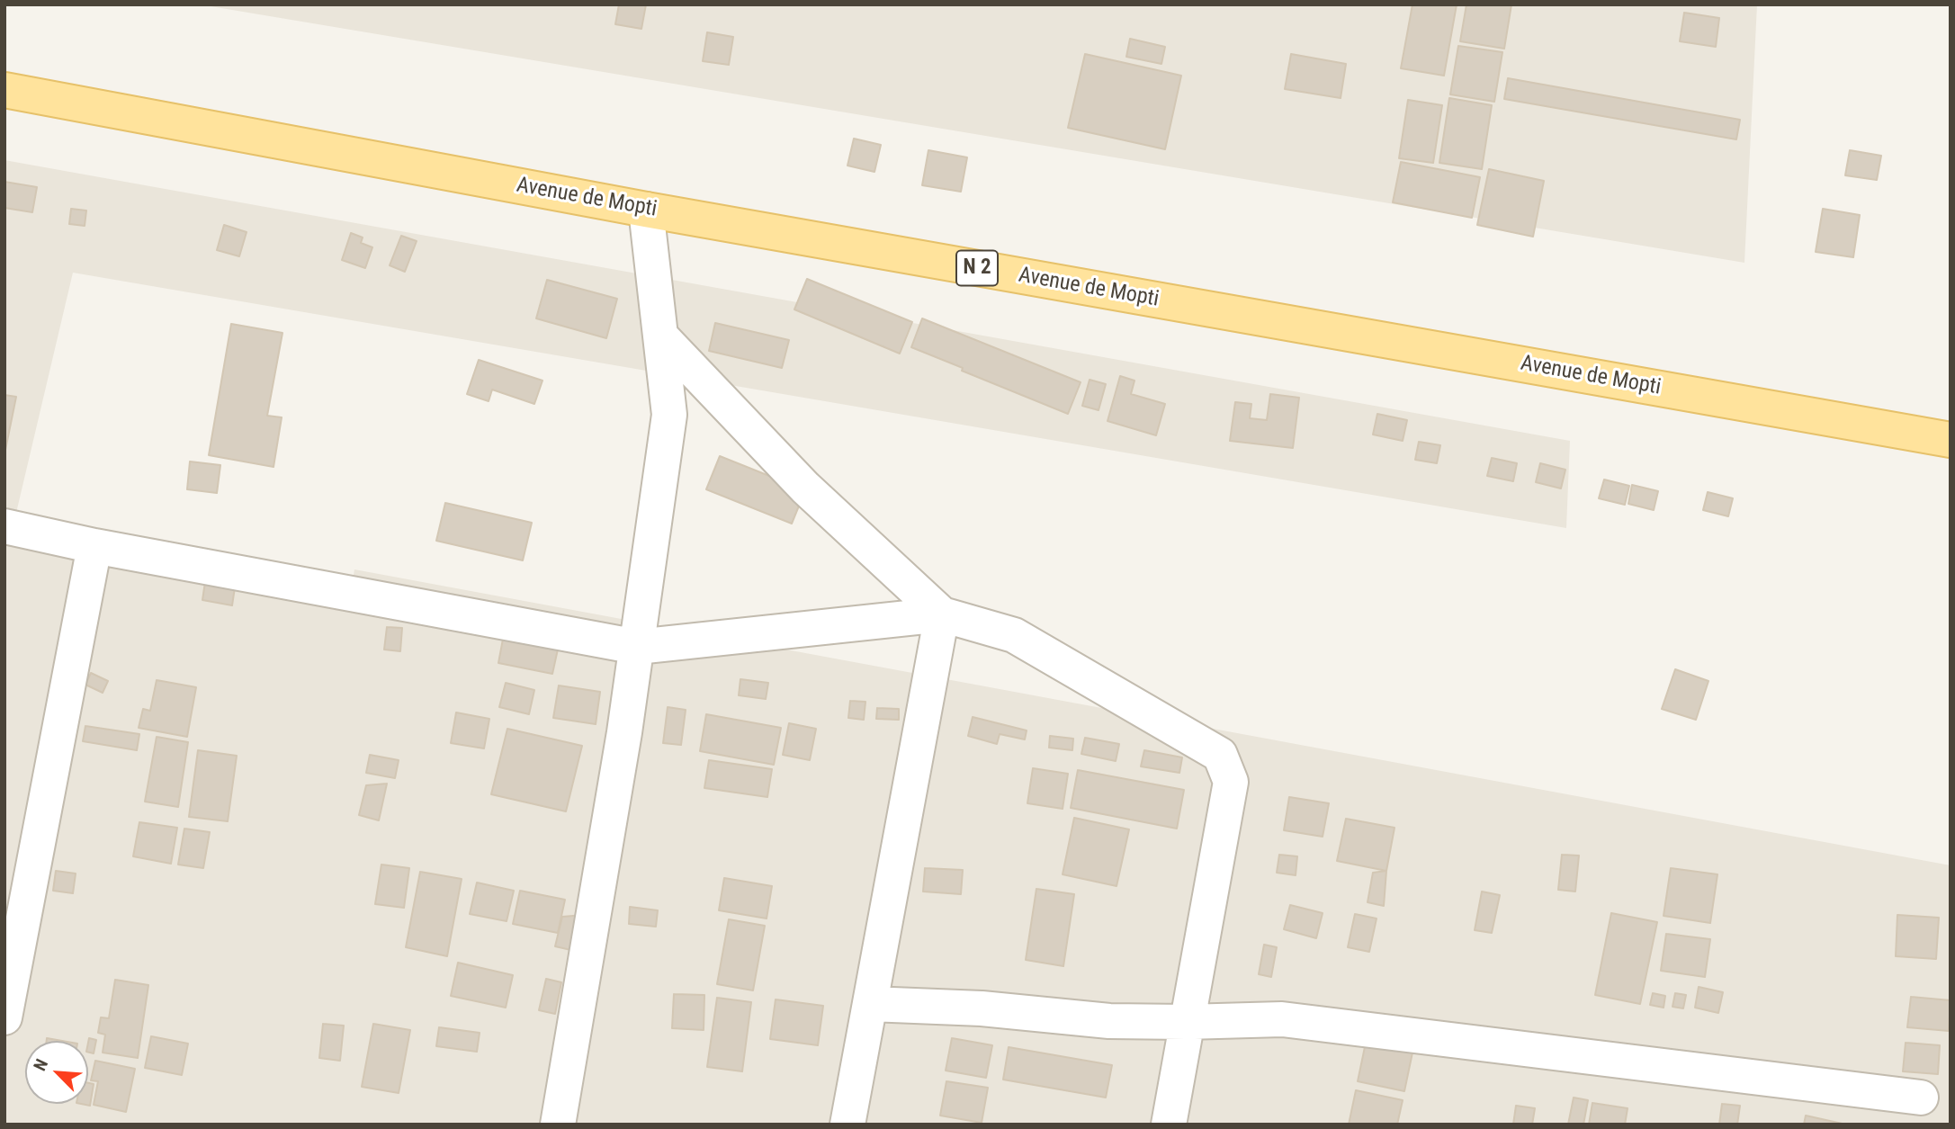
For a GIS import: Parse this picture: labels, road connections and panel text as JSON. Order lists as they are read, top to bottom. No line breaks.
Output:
{"streets":{"main road":["Avenue de Mopti","N 2"]},"north":"top left"}
